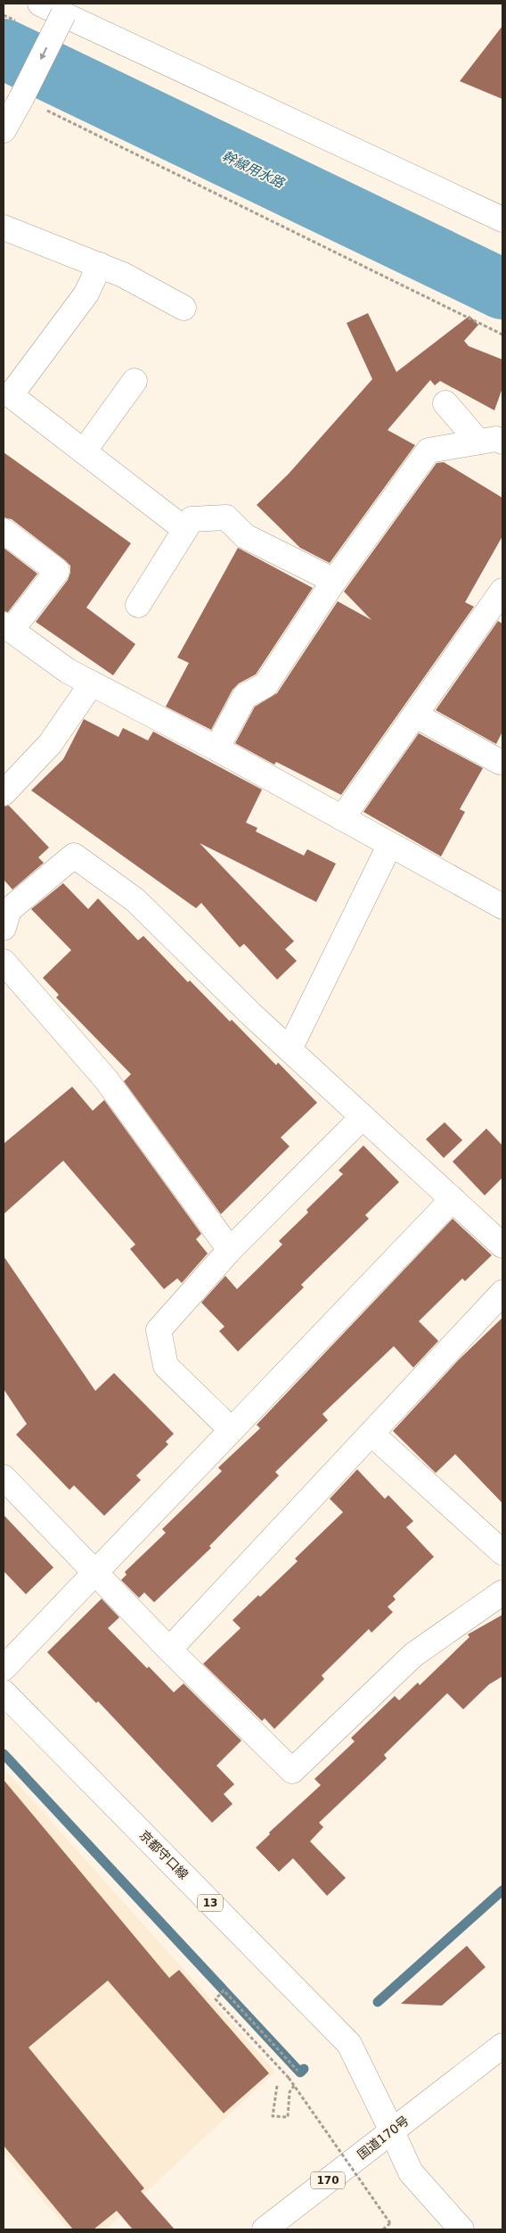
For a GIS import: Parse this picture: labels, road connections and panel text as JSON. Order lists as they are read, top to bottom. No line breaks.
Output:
{"streets":{"main road":["京都守口線","13","国道170号","170"]},"crossings":[["京都守口線","国道170号"]],"water":["幹線用水路"]}
